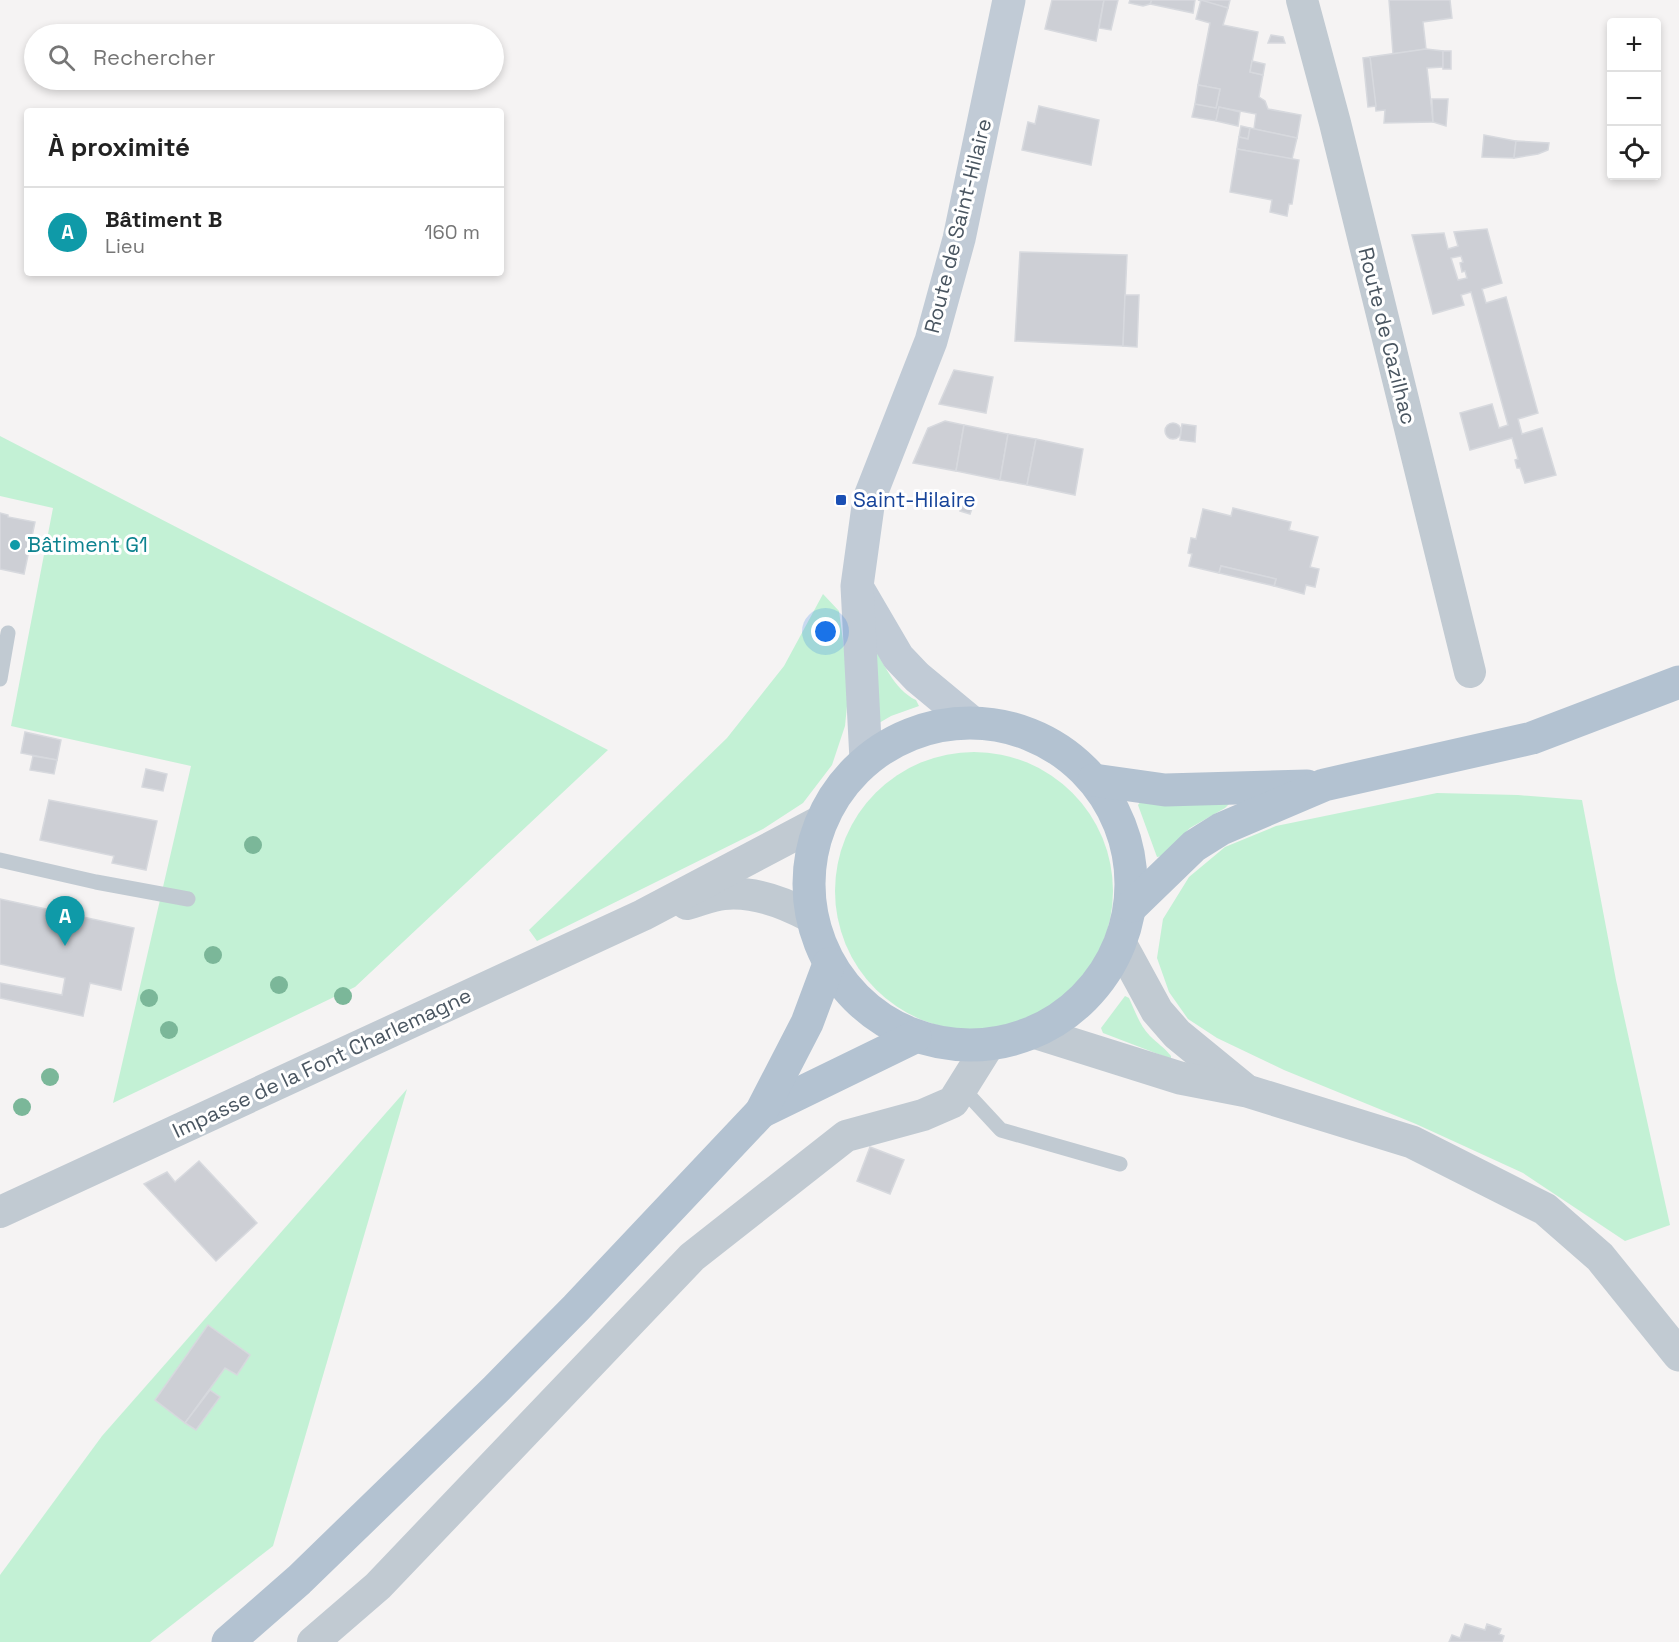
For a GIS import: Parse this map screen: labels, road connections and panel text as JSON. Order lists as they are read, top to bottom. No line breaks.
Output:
{"streets":{"main road":["Route de Saint-Hilaire"],"street":["Route de Cazilhac","Impasse de la Font Charlemagne"]},"places":{"transit":["Saint-Hilaire"],"other":["Bâtiment G1"]},"page":{"map_buttons":["+","−"],"search":"Rechercher","heading":"À proximité","list":[{"mark":"A","name":"Bâtiment B","note":"Lieu","value":"160 m"}],"pins":"A"}}
